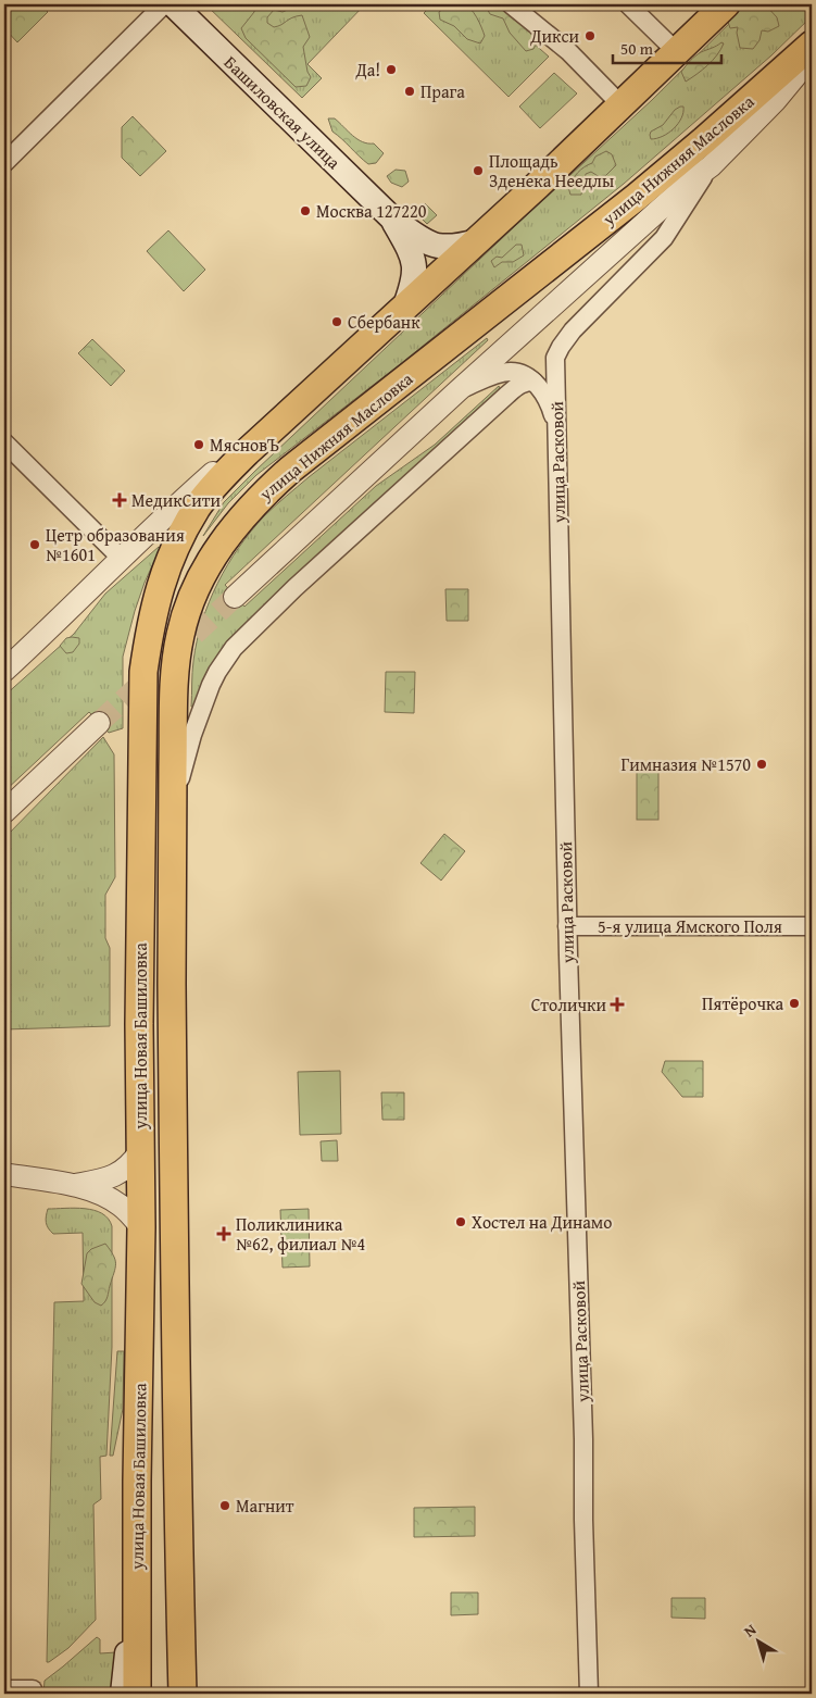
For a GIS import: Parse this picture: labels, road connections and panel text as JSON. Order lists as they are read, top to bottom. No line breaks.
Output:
{"streets":{"main road":["Башиловская улица","улица Нижняя Масловка","улица Новая Башиловка"],"street":["улица Расковой","5-я улица Ямского Поля"]},"crossings":[["улица Нижняя Масловка","улица Расковой"],["улица Нижняя Масловка","улица Новая Башиловка"],["улица Расковой","5-я улица Ямского Поля"]],"places":{"other":["Дикси","Да!","Прага","Площадь Зденека Неедлы","Москва 127220","Сбербанк","МясновЪ","Цетр образования №1601","Гимназия №1570","Пятёрочка","Хостел на Динамо","Магнит"],"health":["МедикСити","Столички","Поликлиника №62, филиал №4"]},"scale_bar":"50 m","north":"top left"}
